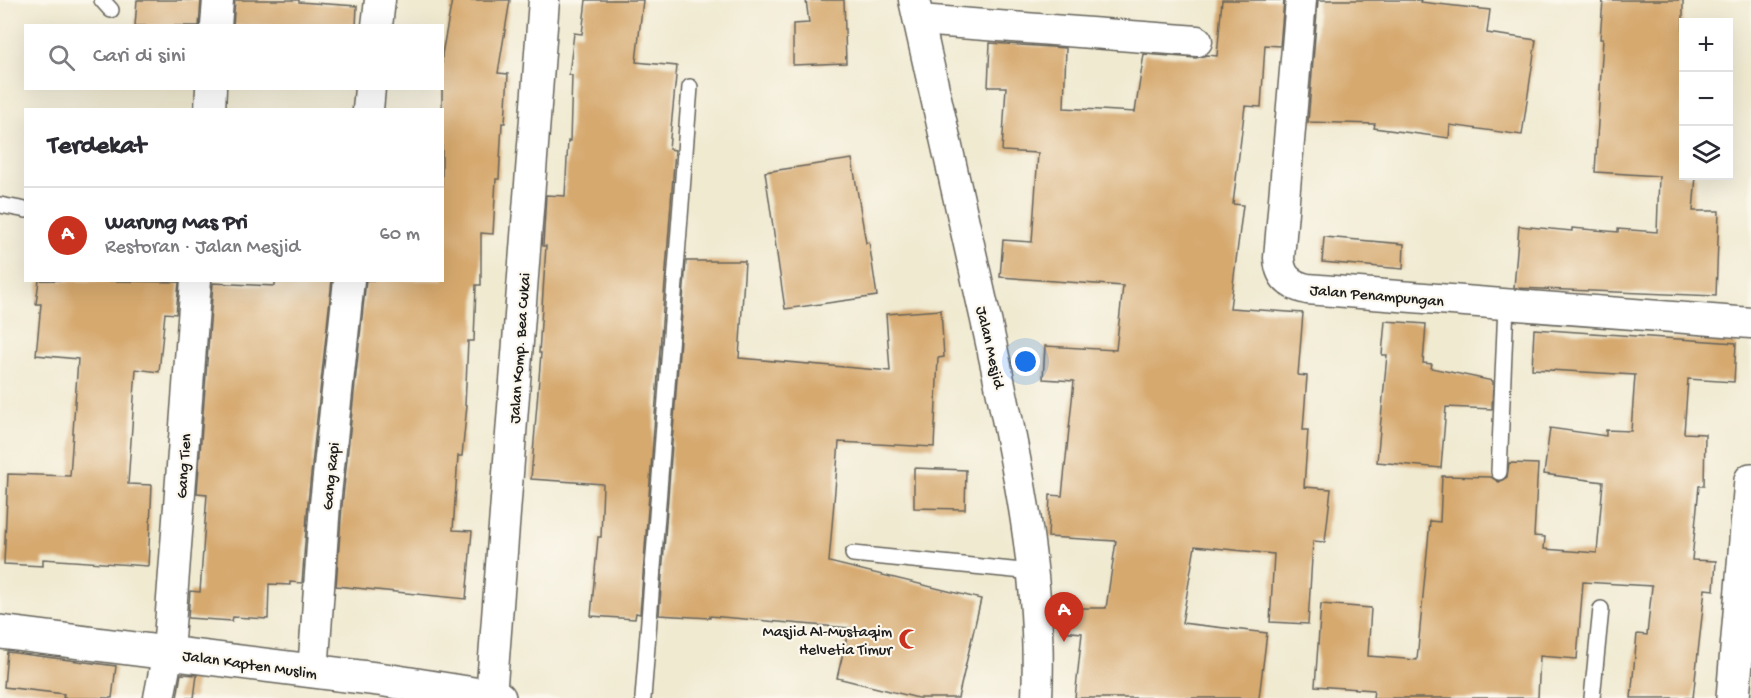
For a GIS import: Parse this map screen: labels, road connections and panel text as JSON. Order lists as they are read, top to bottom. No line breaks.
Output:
{"streets":{"street":["Jalan Penampungan","Jalan Mesjid","Jalan Komp. Bea Cukai","Gang Tien","Gang Rapi","Jalan Kapten Muslim"]},"crossings":[["Jalan Komp. Bea Cukai","Jalan Kapten Muslim"],["Gang Tien","Jalan Kapten Muslim"],["Gang Rapi","Jalan Kapten Muslim"]],"places":{"mosque":["Masjid Al-Mustaqim Helvetia Timur"]},"page":{"map_buttons":["+","−"],"search":"Cari di sini","heading":"Terdekat","list":[{"mark":"A","name":"Warung Mas Pri","note":"Restoran · Jalan Mesjid","value":"60 m"}],"pins":"A"}}
